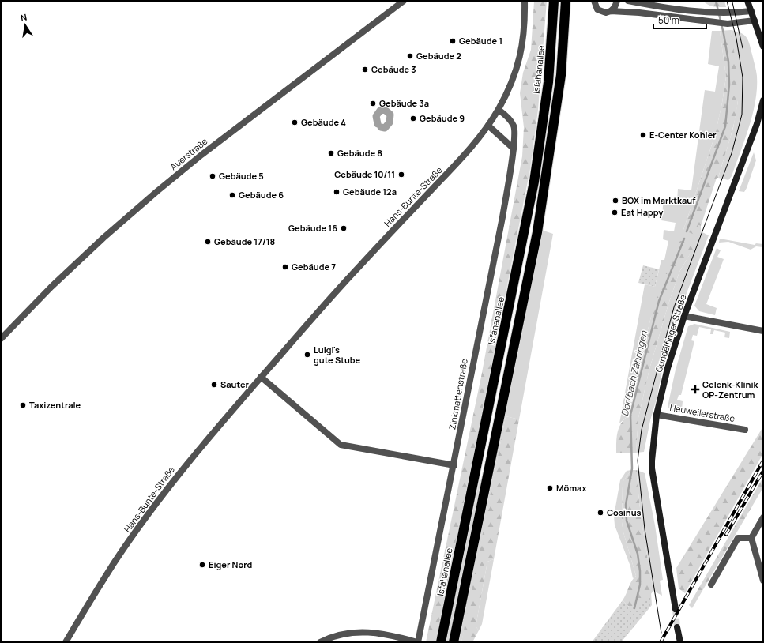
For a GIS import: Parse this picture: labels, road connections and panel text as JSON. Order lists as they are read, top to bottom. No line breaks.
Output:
{"streets":{"highway":["Isfahanallee"],"street":["Auerstraße","Hans-Bunte-Straße","Gundelfinger Straße","Zinkmattenstraße","Heuweilerstraße"]},"crossings":[["Hans-Bunte-Straße","Zinkmattenstraße"],["Gundelfinger Straße","Heuweilerstraße"]],"water":["Dorfbach Zähringen"],"places":{"other":["Gebäude 1","Gebäude 2","Gebäude 3","Gebäude 3a","Gebäude 9","Gebäude 4","E-Center Kohler","Gebäude 8","Gebäude 10/11","Gebäude 5","Gebäude 12a","Gebäude 6","BOX im Marktkauf","Eat Happy","Gebäude 16","Gebäude 17/18","Gebäude 7","Luigi's gute Stube","Sauter","Taxizentrale","Mömax","Cosinus","Eiger Nord"],"health":["Gelenk-Klinik OP-Zentrum"]},"scale_bar":"50 m","north":"top"}
